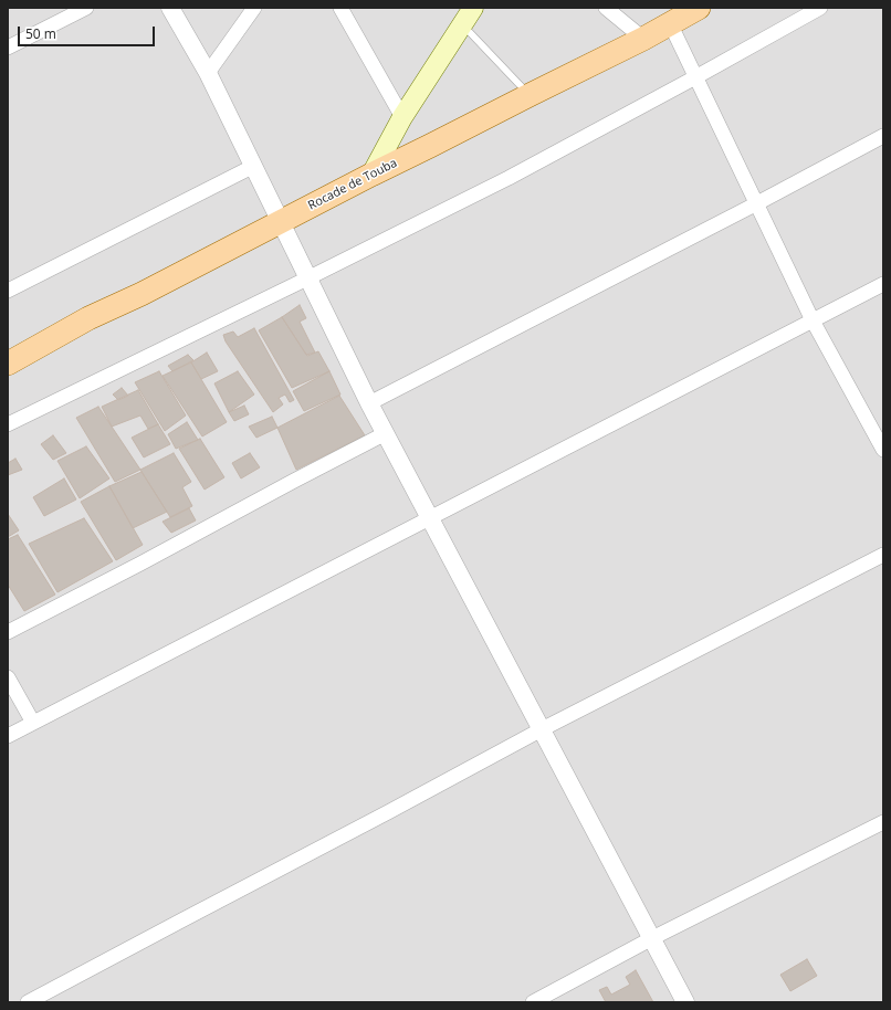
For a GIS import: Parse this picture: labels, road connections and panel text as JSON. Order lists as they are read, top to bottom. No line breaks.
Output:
{"streets":{"main road":["Rocade de Touba"]},"scale_bar":"50 m"}
